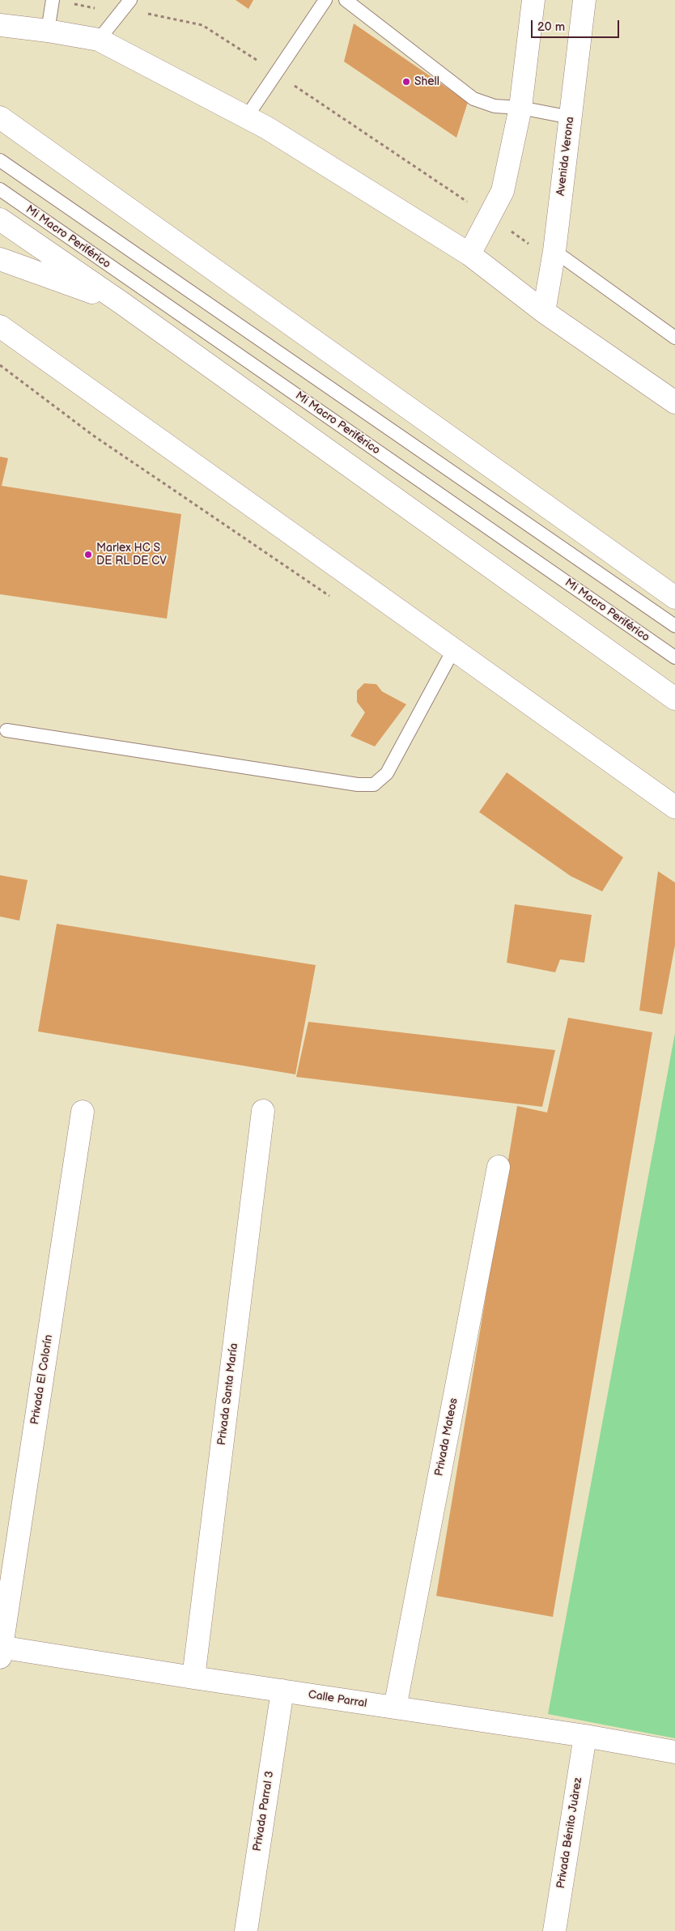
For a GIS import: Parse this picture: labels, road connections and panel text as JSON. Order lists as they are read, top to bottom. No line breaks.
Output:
{"streets":{"main road":["Avenida Verona","Privada El Colorín","Privada Santa María","Privada Mateos","Calle Parral","Privada Parral 3","Privada Bénito Juàrez"],"lane":["Mi Macro Periférico"]},"crossings":[["Privada El Colorín","Calle Parral"],["Privada Santa María","Calle Parral"],["Privada Mateos","Calle Parral"],["Calle Parral","Privada Parral 3"],["Calle Parral","Privada Bénito Juàrez"]],"places":["Shell","Marlex HC S DE RL DE CV"],"scale_bar":"20 m"}
